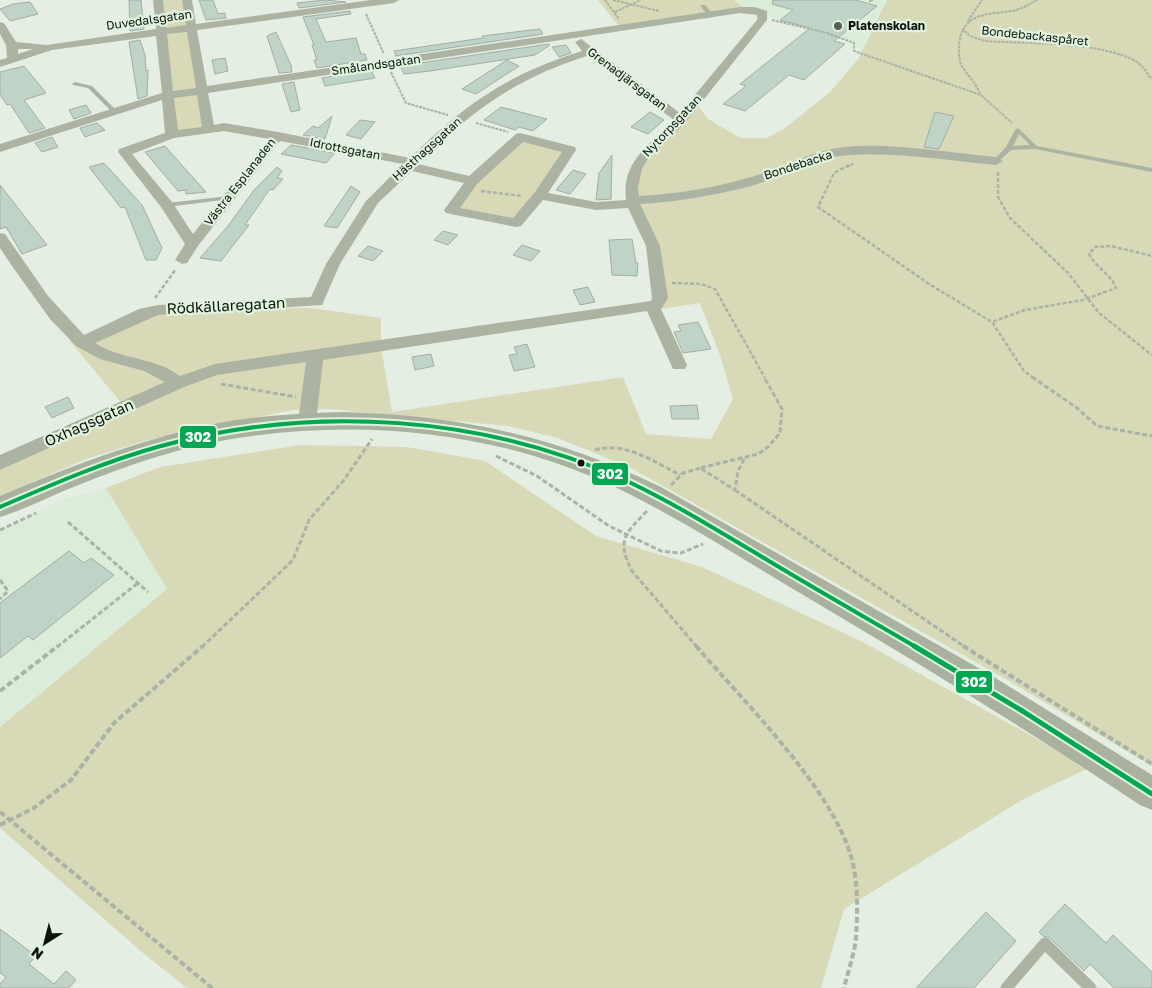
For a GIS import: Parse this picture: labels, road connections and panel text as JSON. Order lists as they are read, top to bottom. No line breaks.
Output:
{"streets":{"street":["Duvedalsgatan","Smålandsgatan","Grenadjärsgatan","Nytorpsgatan","Idrottsgatan","Hästhagsgatan","Bondebacka","Västra Esplanaden","Rödkällaregatan","Oxhagsgatan"],"path":["Bondebackaspåret"]},"crossings":[["Smålandsgatan","Grenadjärsgatan"],["Smålandsgatan","Nytorpsgatan"],["Grenadjärsgatan","Nytorpsgatan"],["Grenadjärsgatan","Hästhagsgatan"],["Nytorpsgatan","Bondebacka"],["Nytorpsgatan","Oxhagsgatan"],["Idrottsgatan","Hästhagsgatan"],["Idrottsgatan","Västra Esplanaden"],["Hästhagsgatan","Rödkällaregatan"]],"places":["Platenskolan"],"lines":["transit line 302"],"north":"bottom left"}
